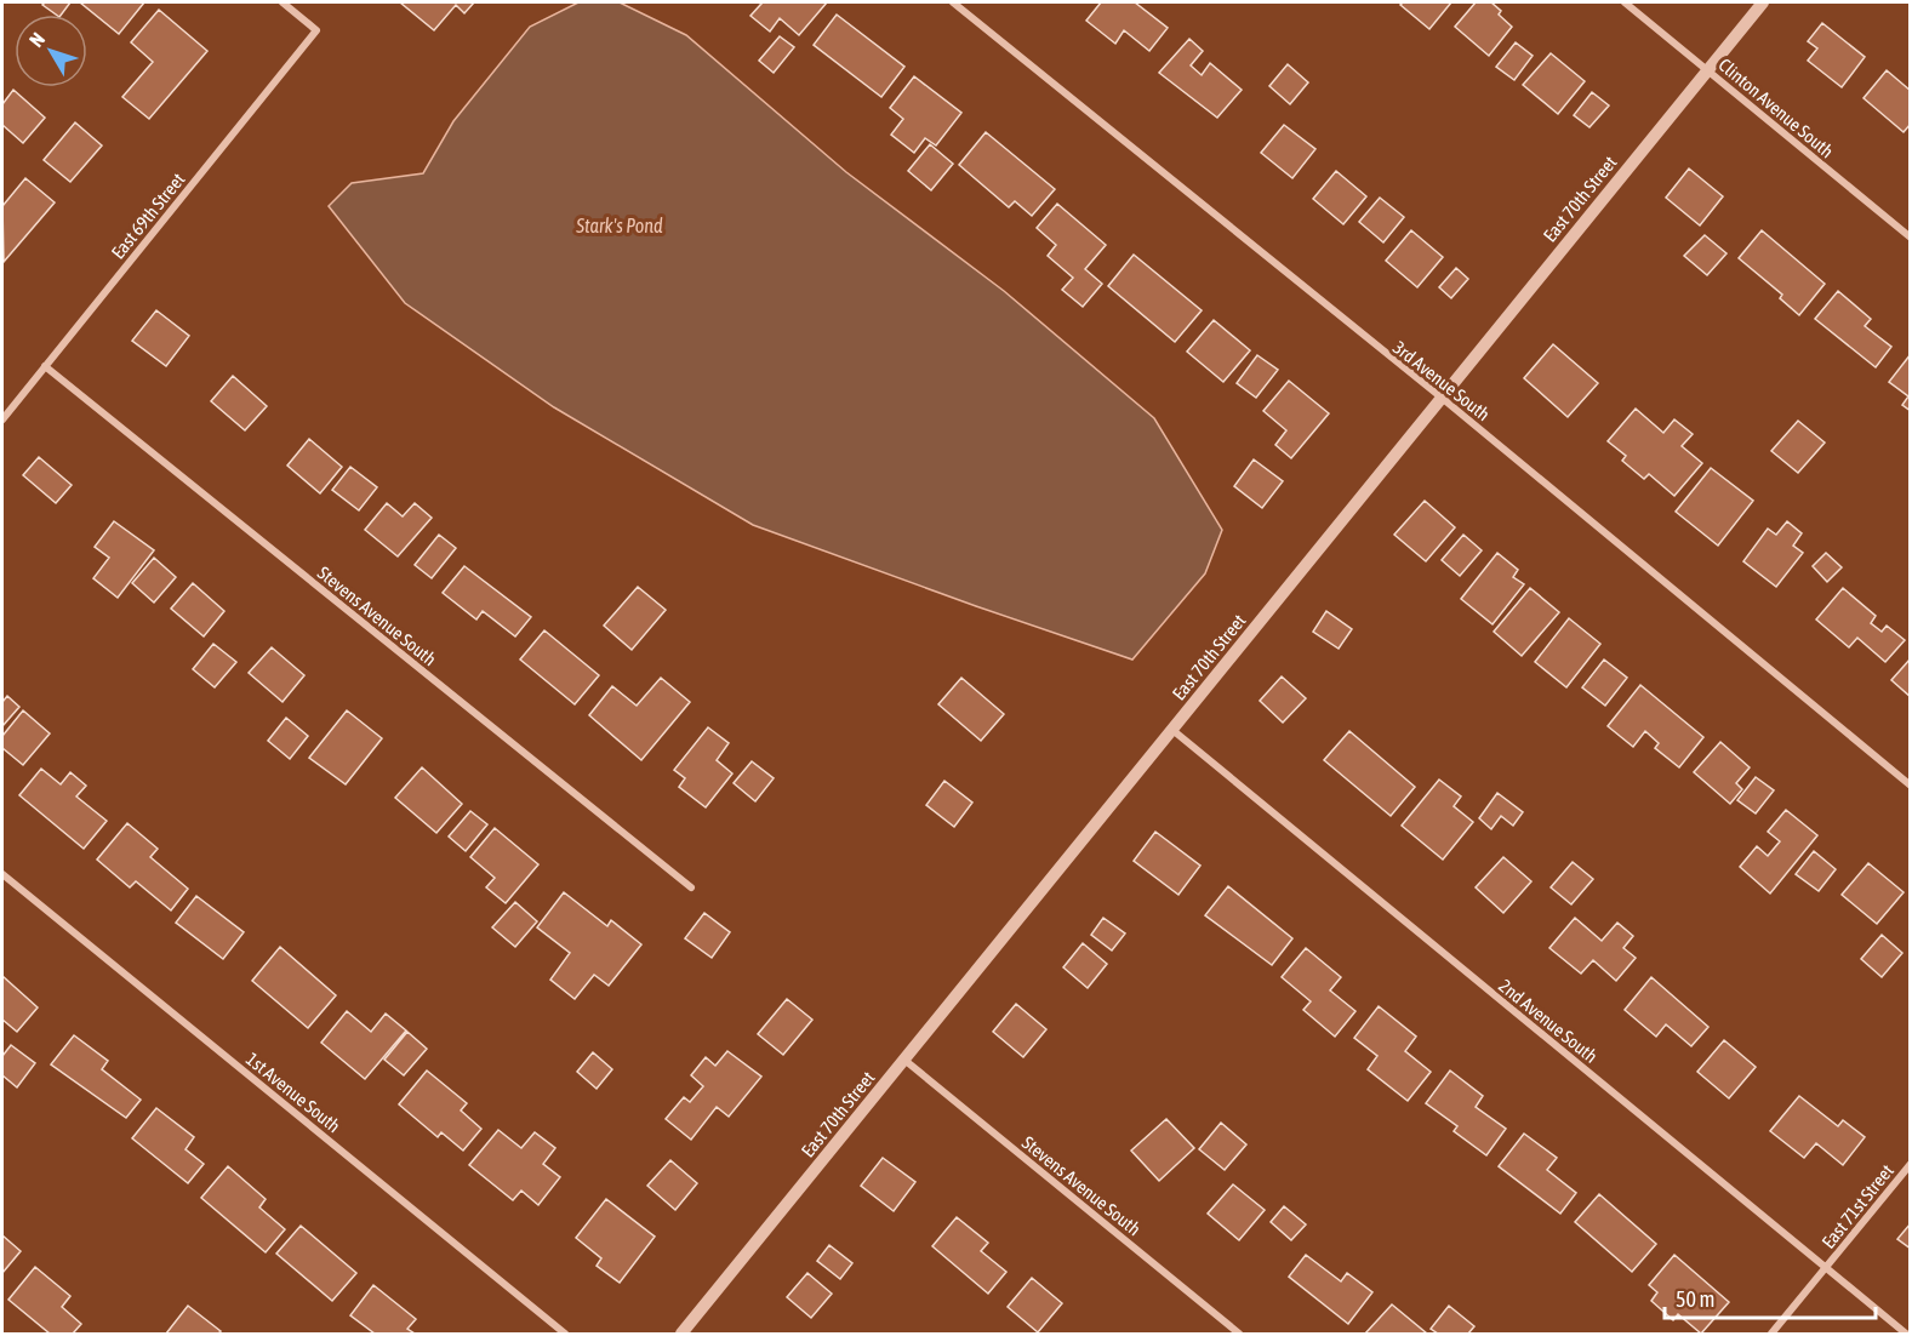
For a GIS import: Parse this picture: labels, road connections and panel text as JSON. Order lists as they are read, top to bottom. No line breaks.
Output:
{"streets":{"street":["Clinton Avenue South","East 70th Street","East 69th Street","3rd Avenue South","Stevens Avenue South","2nd Avenue South","1st Avenue South","East 71st Street"]},"crossings":[["Clinton Avenue South","East 70th Street"],["East 70th Street","3rd Avenue South"],["East 70th Street","Stevens Avenue South"],["East 70th Street","2nd Avenue South"],["East 69th Street","Stevens Avenue South"],["2nd Avenue South","East 71st Street"]],"water":["Stark's Pond"],"scale_bar":"50 m","north":"top left"}
